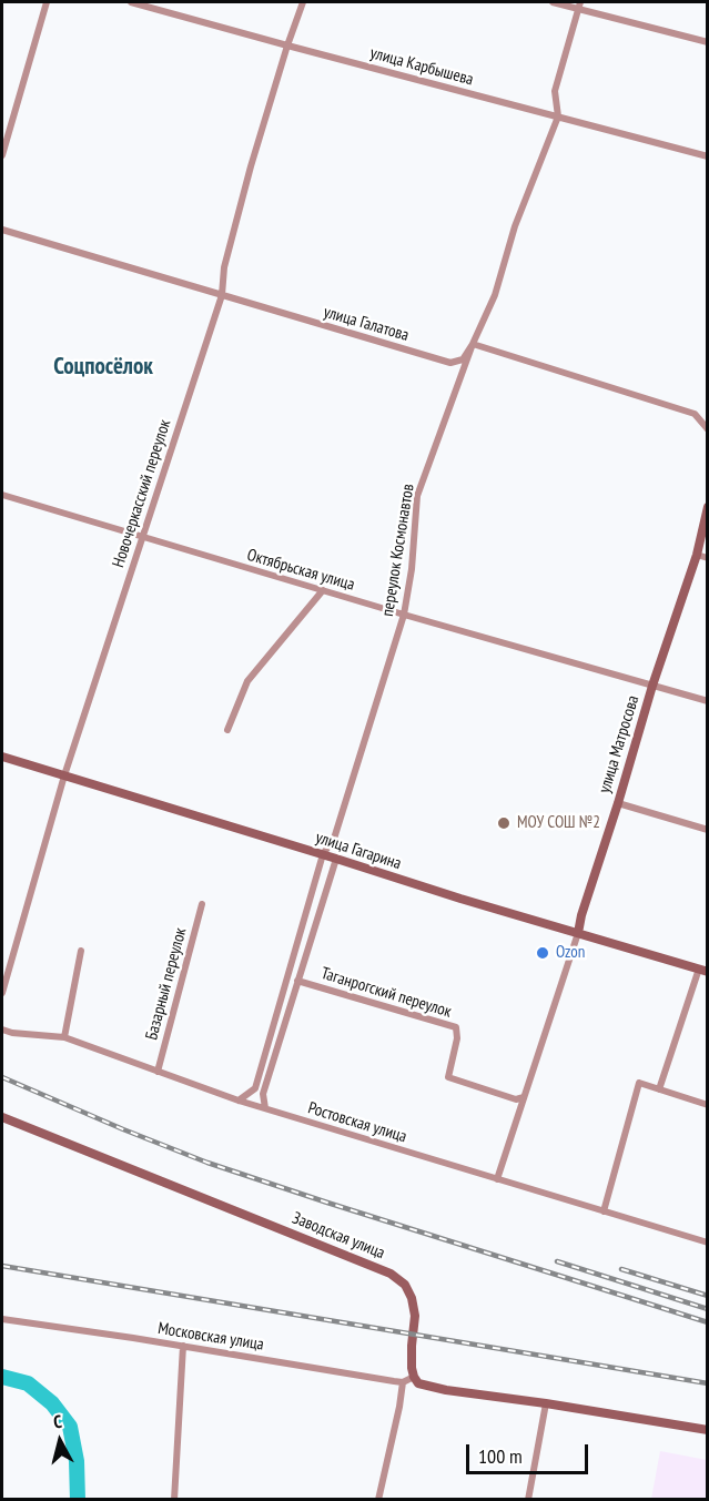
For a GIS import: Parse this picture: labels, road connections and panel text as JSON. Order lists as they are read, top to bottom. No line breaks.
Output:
{"streets":{"main road":["улица Матросова","улица Гагарина","Заводская улица"],"street":["улица Карбышева","улица Галатова","Новочеркасский переулок","переулок Космонавтов","Октябрьская улица","Базарный переулок","Таганрогский переулок","Ростовская улица","Московская улица"]},"crossings":[["улица Карбышева","Новочеркасский переулок"],["улица Карбышева","переулок Космонавтов"],["улица Галатова","Новочеркасский переулок"],["улица Галатова","переулок Космонавтов"],["Новочеркасский переулок","Октябрьская улица"],["Новочеркасский переулок","улица Гагарина"],["переулок Космонавтов","Октябрьская улица"],["переулок Космонавтов","улица Гагарина"],["переулок Космонавтов","Ростовская улица"],["Октябрьская улица","улица Матросова"],["улица Матросова","улица Гагарина"],["улица Матросова","Таганрогский переулок"],["улица Матросова","Ростовская улица"],["Базарный переулок","Ростовская улица"]],"districts":["Соцпосёлок"],"places":["МОУ СОШ №2","Ozon"],"scale_bar":"100 m","north":"top"}
